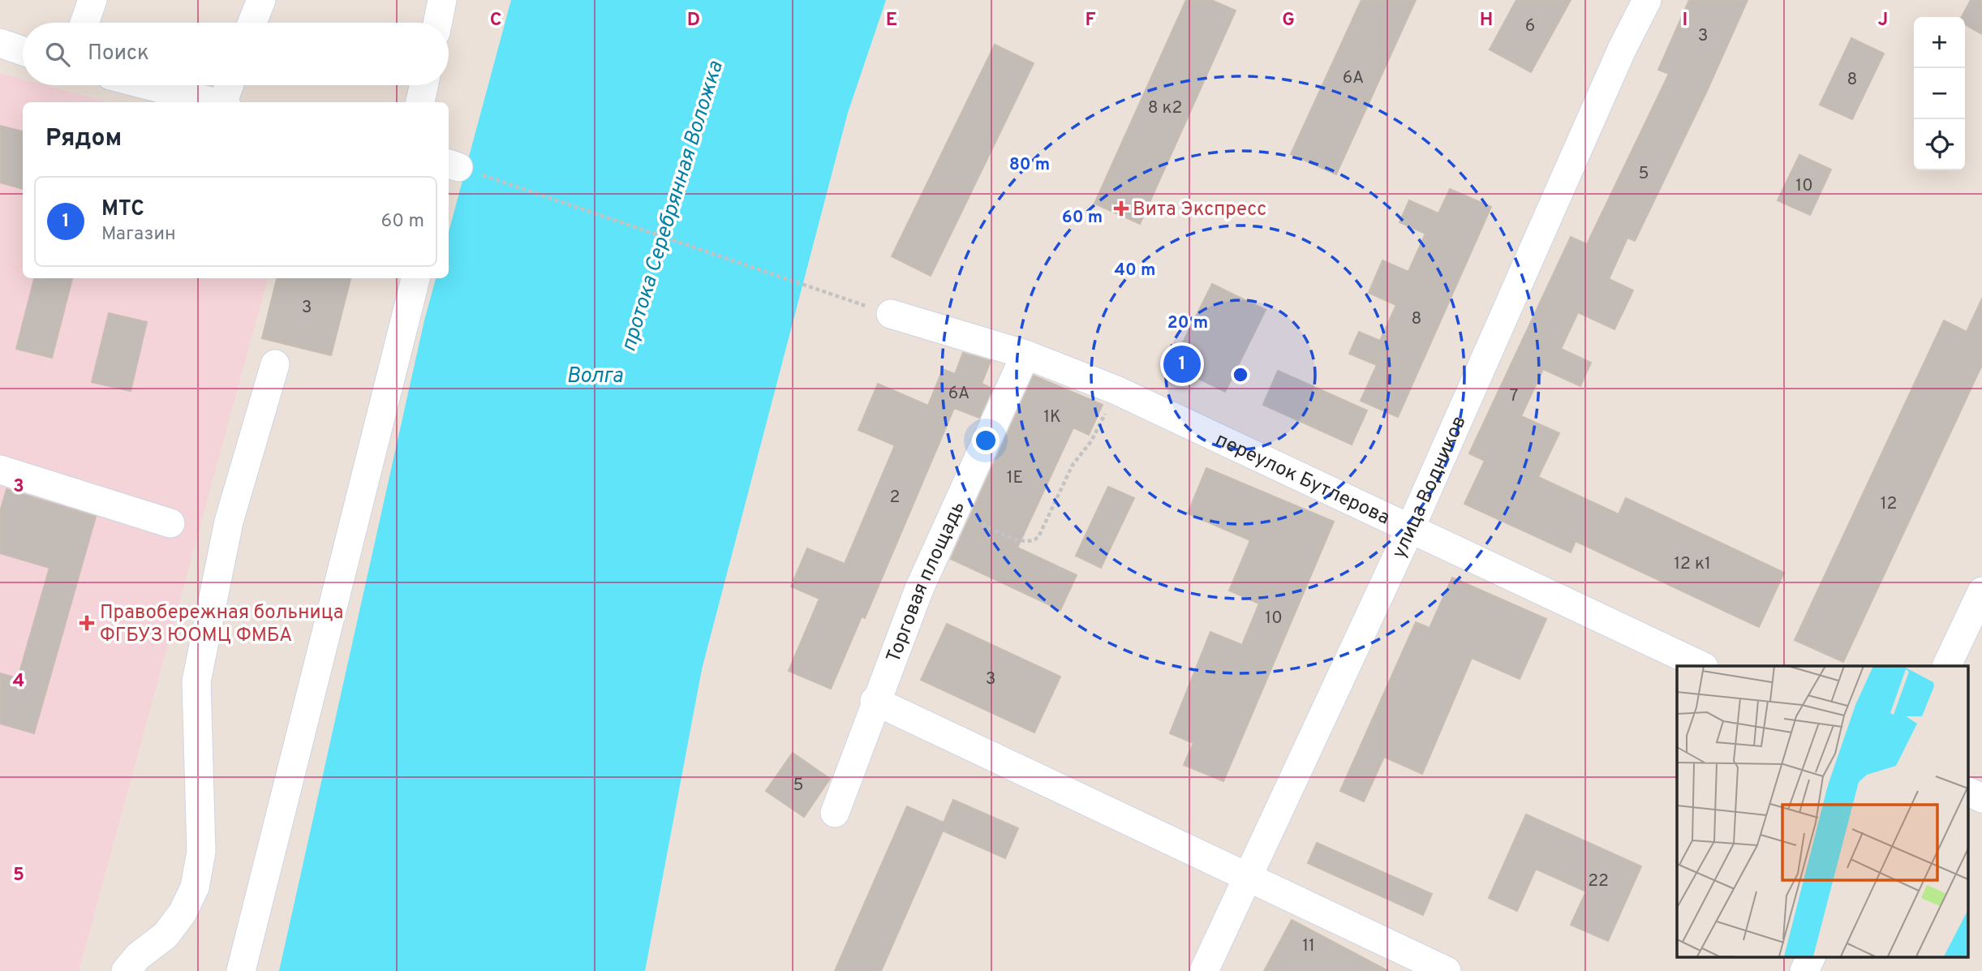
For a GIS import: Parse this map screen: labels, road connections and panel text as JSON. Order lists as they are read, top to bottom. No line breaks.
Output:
{"streets":{"street":["переулок Бутлерова","улица Водников","Торговая площадь"]},"crossings":[["переулок Бутлерова","улица Водников"],["переулок Бутлерова","Торговая площадь"]],"water":["протока Серебрянная Воложка","Волга"],"places":{"health":["Вита Экспресс","Правобережная больница ФГБУЗ ЮОМЦ ФМБА"]},"house_numbers":["6","3","6А","8","8 к2","5","10","3","8","6А","7","1К","1Е","2","12","12 к1","10","3","5","22","11"],"page":{"map_buttons":["+","−"],"search":"Поиск","heading":"Рядом","list":[{"mark":"1","name":"МТС","note":"Магазин","value":"60 m"}],"pins":"1"},"grid":{"columns":["C","D","E","F","G","H","I","J"],"rows":["3","4","5"]},"rings":["80 m","60 m","40 m","20 m"]}
